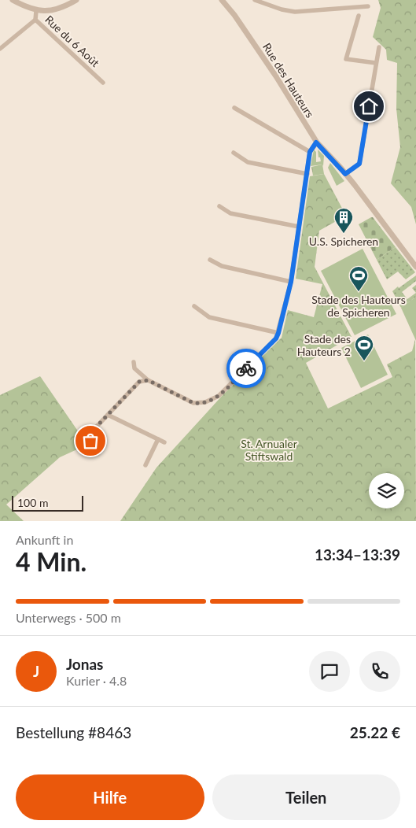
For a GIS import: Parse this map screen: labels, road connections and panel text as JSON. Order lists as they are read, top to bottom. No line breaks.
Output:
{"streets":{"street":["Rue du 6 Août","Rue des Hauteurs"]},"parks":["St. Arnualer Stiftswald"],"places":{"building":["U.S. Spicheren"],"sports":["Stade des Hauteurs de Spicheren","Stade des Hauteurs 2"]},"scale_bar":"100 m","page":{"scale":"100 m","heading":["4 Min.","Ankunft in","13:34–13:39"],"panel":["Jonas","Kurier · 4.8","Bestellung #8463","25.22 €"],"bar":"Unterwegs · 500 m","round":"J","buttons":["Hilfe","Teilen"]}}
